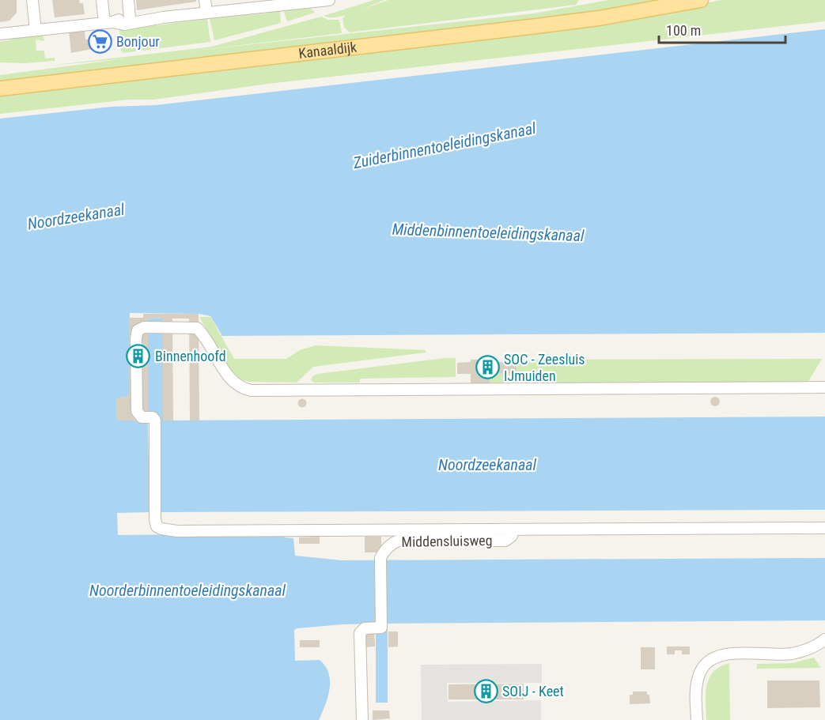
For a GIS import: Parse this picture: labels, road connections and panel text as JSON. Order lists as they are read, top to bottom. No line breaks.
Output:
{"streets":{"main road":["Kanaaldijk"],"street":["Middensluisweg"]},"water":["Zuiderbinnentoeleidingskanaal","Noordzeekanaal","Middenbinnentoeleidingskanaal","Noorderbinnentoeleidingskanaal"],"places":{"supermarket":["Bonjour"],"building":["Binnenhoofd","SOC - Zeesluis IJmuiden","SOIJ - Keet"]},"scale_bar":"100 m"}
